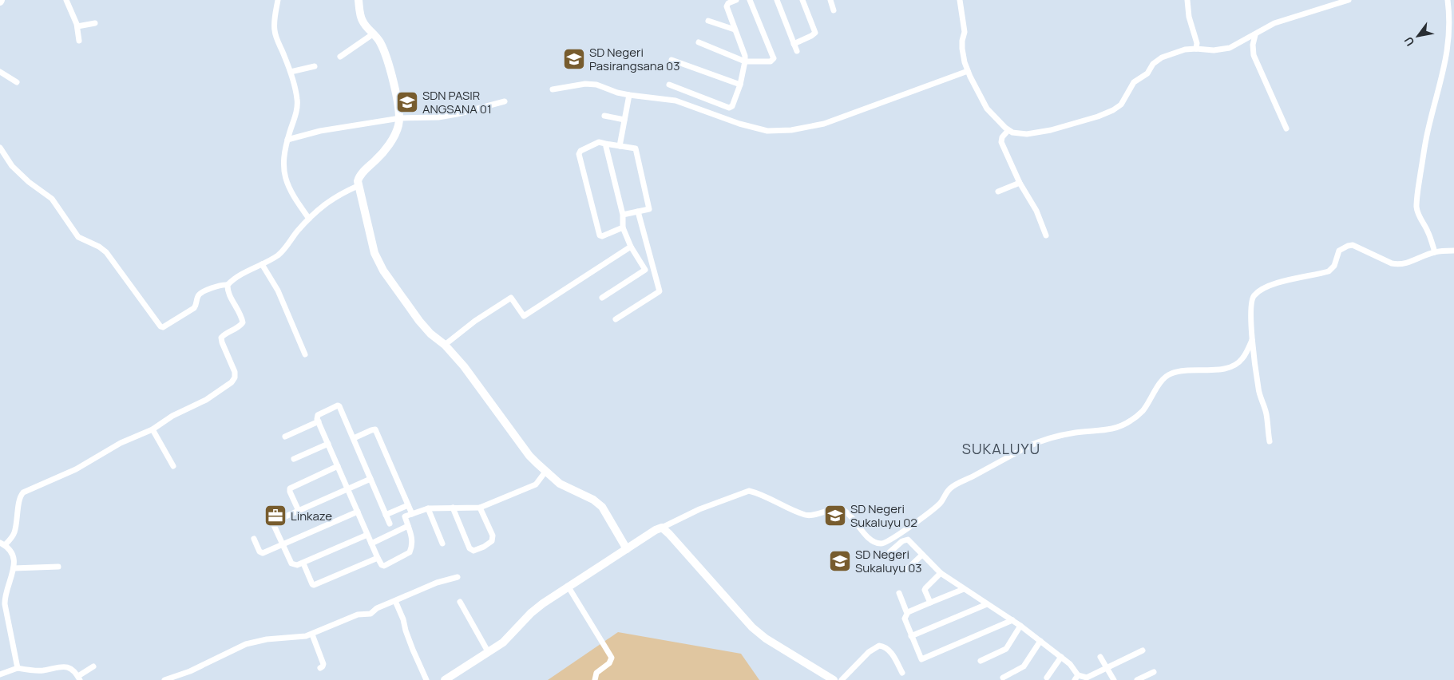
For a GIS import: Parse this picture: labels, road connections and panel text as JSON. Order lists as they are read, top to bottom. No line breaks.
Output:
{"districts":["SUKALUYU"],"places":{"school or university":["SD Negeri Pasirangsana 03","SDN PASIR ANGSANA 01","SD Negeri Sukaluyu 02","SD Negeri Sukaluyu 03"],"office":["Linkaze"]},"north":"bottom left"}
